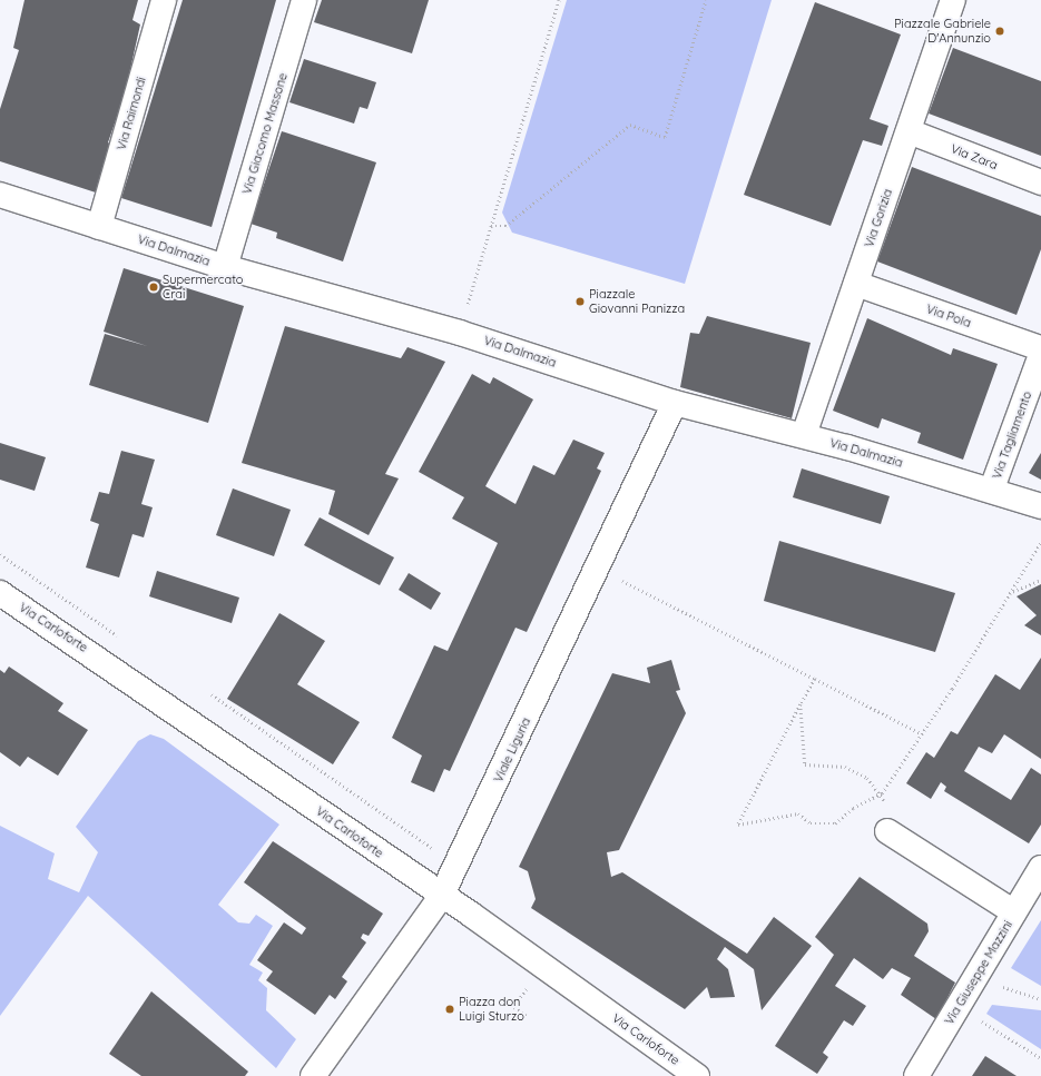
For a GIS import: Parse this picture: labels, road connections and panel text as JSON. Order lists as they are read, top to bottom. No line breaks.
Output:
{"streets":{"street":["Via Raimondi","Via Giacomo Massone","Via Zara","Via Gorizia","Via Dalmazia","Via Pola","Via Tagliamento","Via Carloforte","Viale Liguria","Via Giuseppe Mazzini"]},"crossings":[["Via Raimondi","Via Dalmazia"],["Via Giacomo Massone","Via Dalmazia"],["Via Zara","Via Gorizia"],["Via Gorizia","Via Dalmazia"],["Via Gorizia","Via Pola"],["Via Dalmazia","Via Tagliamento"],["Via Dalmazia","Viale Liguria"],["Via Carloforte","Viale Liguria"]],"places":["Piazzale Gabriele D'Annunzio","Supermercato Crai","Piazzale Giovanni Panizza","Piazza don Luigi Sturzo"]}
